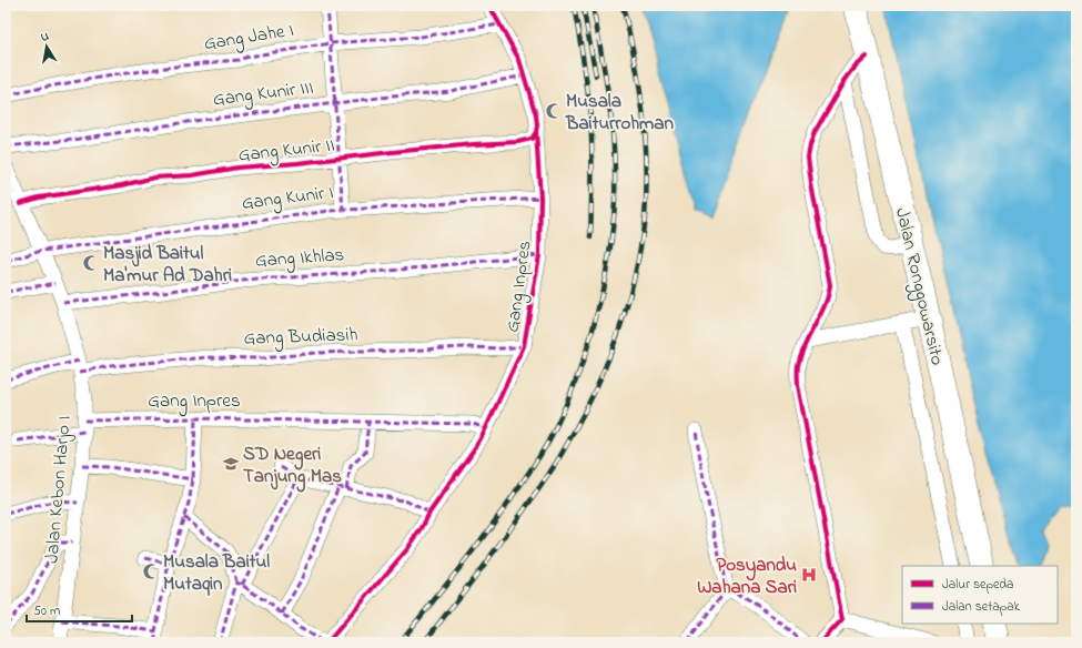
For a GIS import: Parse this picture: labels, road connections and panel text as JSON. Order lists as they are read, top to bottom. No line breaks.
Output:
{"streets":{"main road":["Jalan Ronggowarsito"],"street":["Gang Jahe I","Gang Kunir III","Gang Kunir II","Gang Kunir I","Gang Ikhlas","Gang Inpres","Gang Budiasih","Jalan Kebon Harjo I"]},"crossings":[["Gang Kunir II","Gang Inpres"],["Gang Kunir II","Jalan Kebon Harjo I"],["Gang Kunir I","Gang Inpres"],["Gang Kunir I","Jalan Kebon Harjo I"],["Gang Ikhlas","Gang Inpres"],["Gang Ikhlas","Jalan Kebon Harjo I"],["Gang Inpres","Gang Budiasih"],["Gang Inpres","Jalan Kebon Harjo I"],["Gang Budiasih","Jalan Kebon Harjo I"]],"places":{"mosque":["Musala Baiturrohman","Masjid Baitul Ma'mur Ad Dahri","Musala Baitul Mutaqin"],"school or university":["SD Negeri Tanjung Mas"],"hospital":["Posyandu Wahana Sari"]},"legend":["Jalur sepeda","Jalan setapak"],"scale_bar":"50 m","north":"top"}
